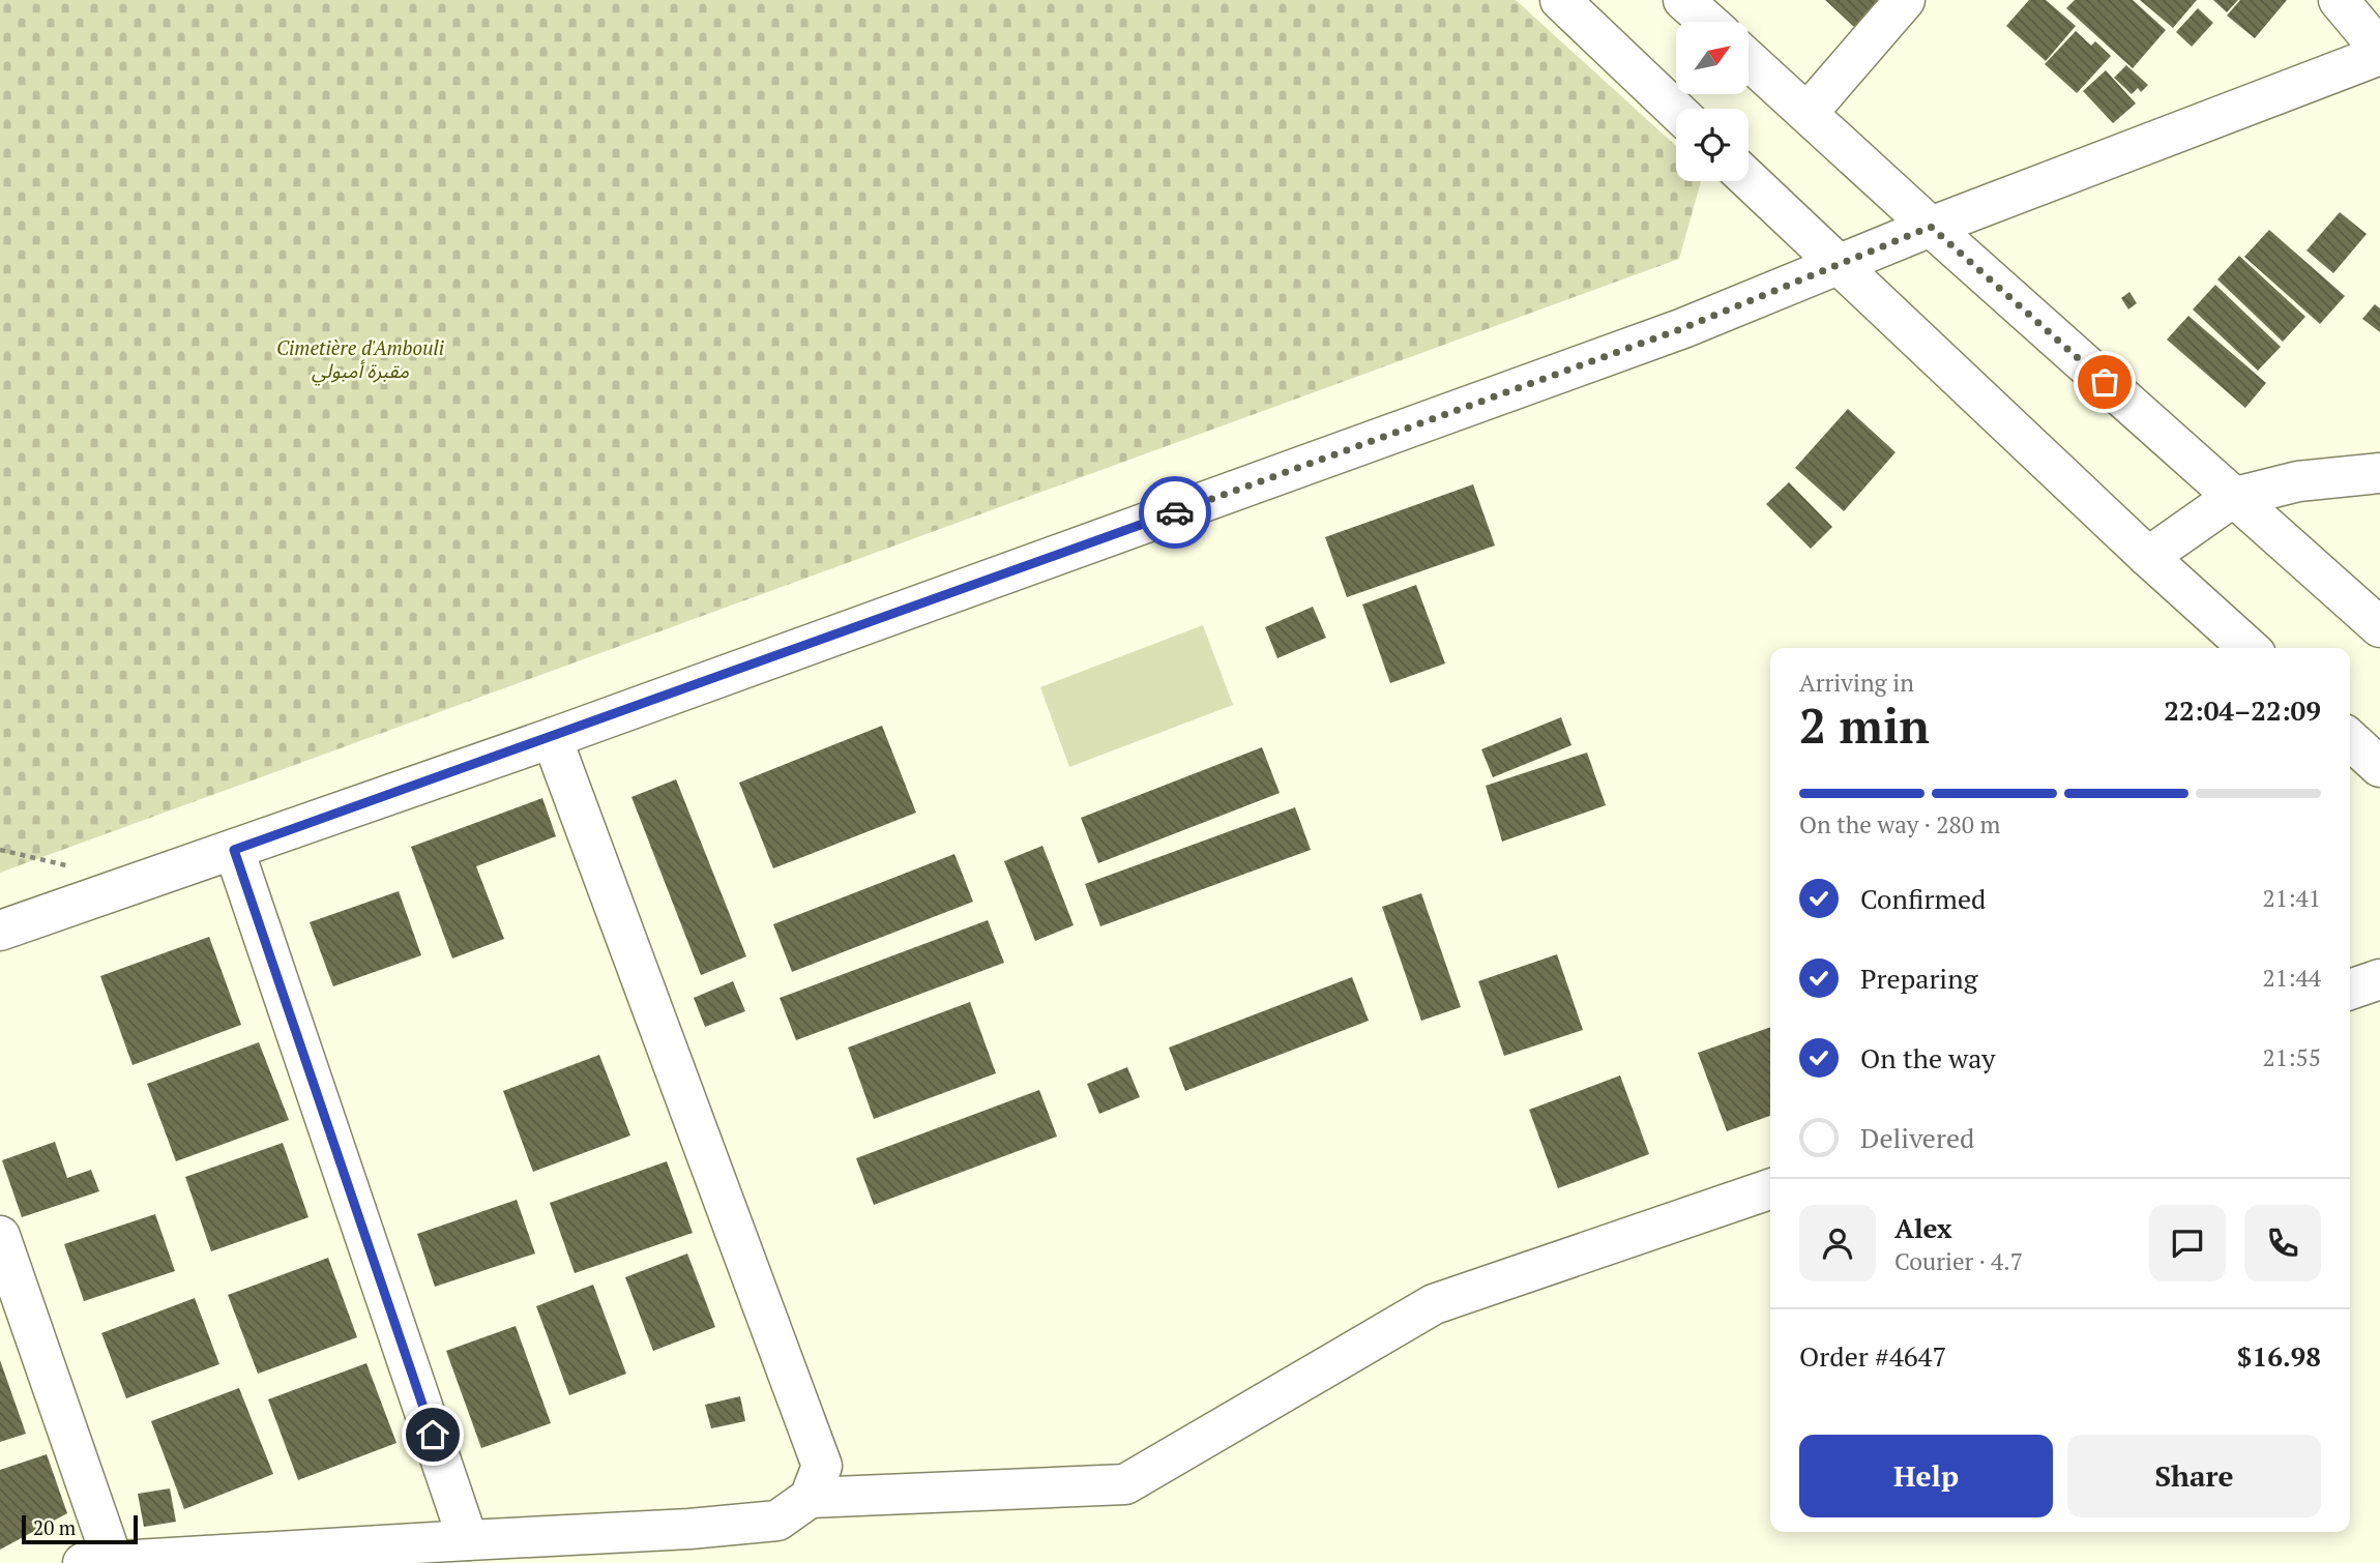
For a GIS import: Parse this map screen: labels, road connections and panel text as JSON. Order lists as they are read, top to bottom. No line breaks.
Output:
{"parks":["Cimetière d'Ambouli مقبرة أمبولي"],"scale_bar":"20 m","north":"top right","page":{"heading":["2 min","Arriving in","22:04–22:09"],"panel":["Alex","Courier · 4.7","Order #4647","$16.98"],"bar":"On the way · 280 m","list":[["Confirmed","21:41"],["Preparing","21:44"],["On the way","21:55"],"Delivered"],"buttons":["Help","Share"],"scale":"20 m"}}
